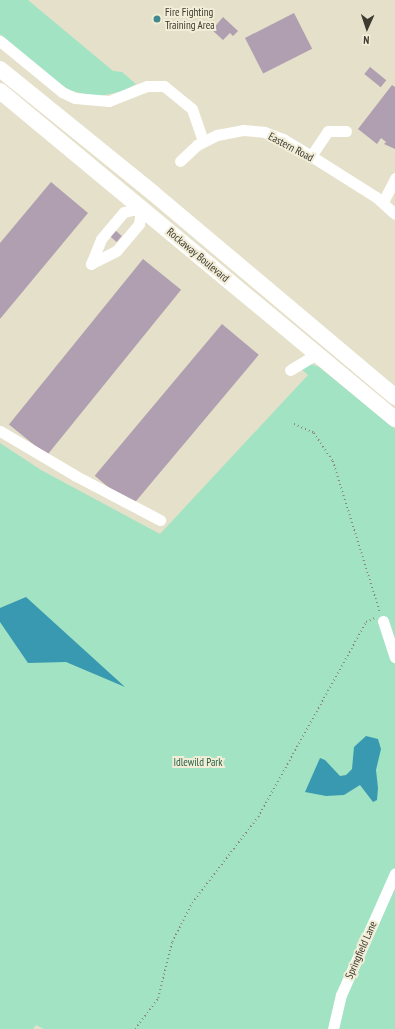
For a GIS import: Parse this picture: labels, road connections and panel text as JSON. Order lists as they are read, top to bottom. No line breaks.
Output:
{"streets":{"highway":["Rockaway Boulevard"],"street":["Eastern Road","Springfield Lane"]},"parks":["Idlewild Park"],"places":["Fire Fighting Training Area"],"north":"bottom"}
